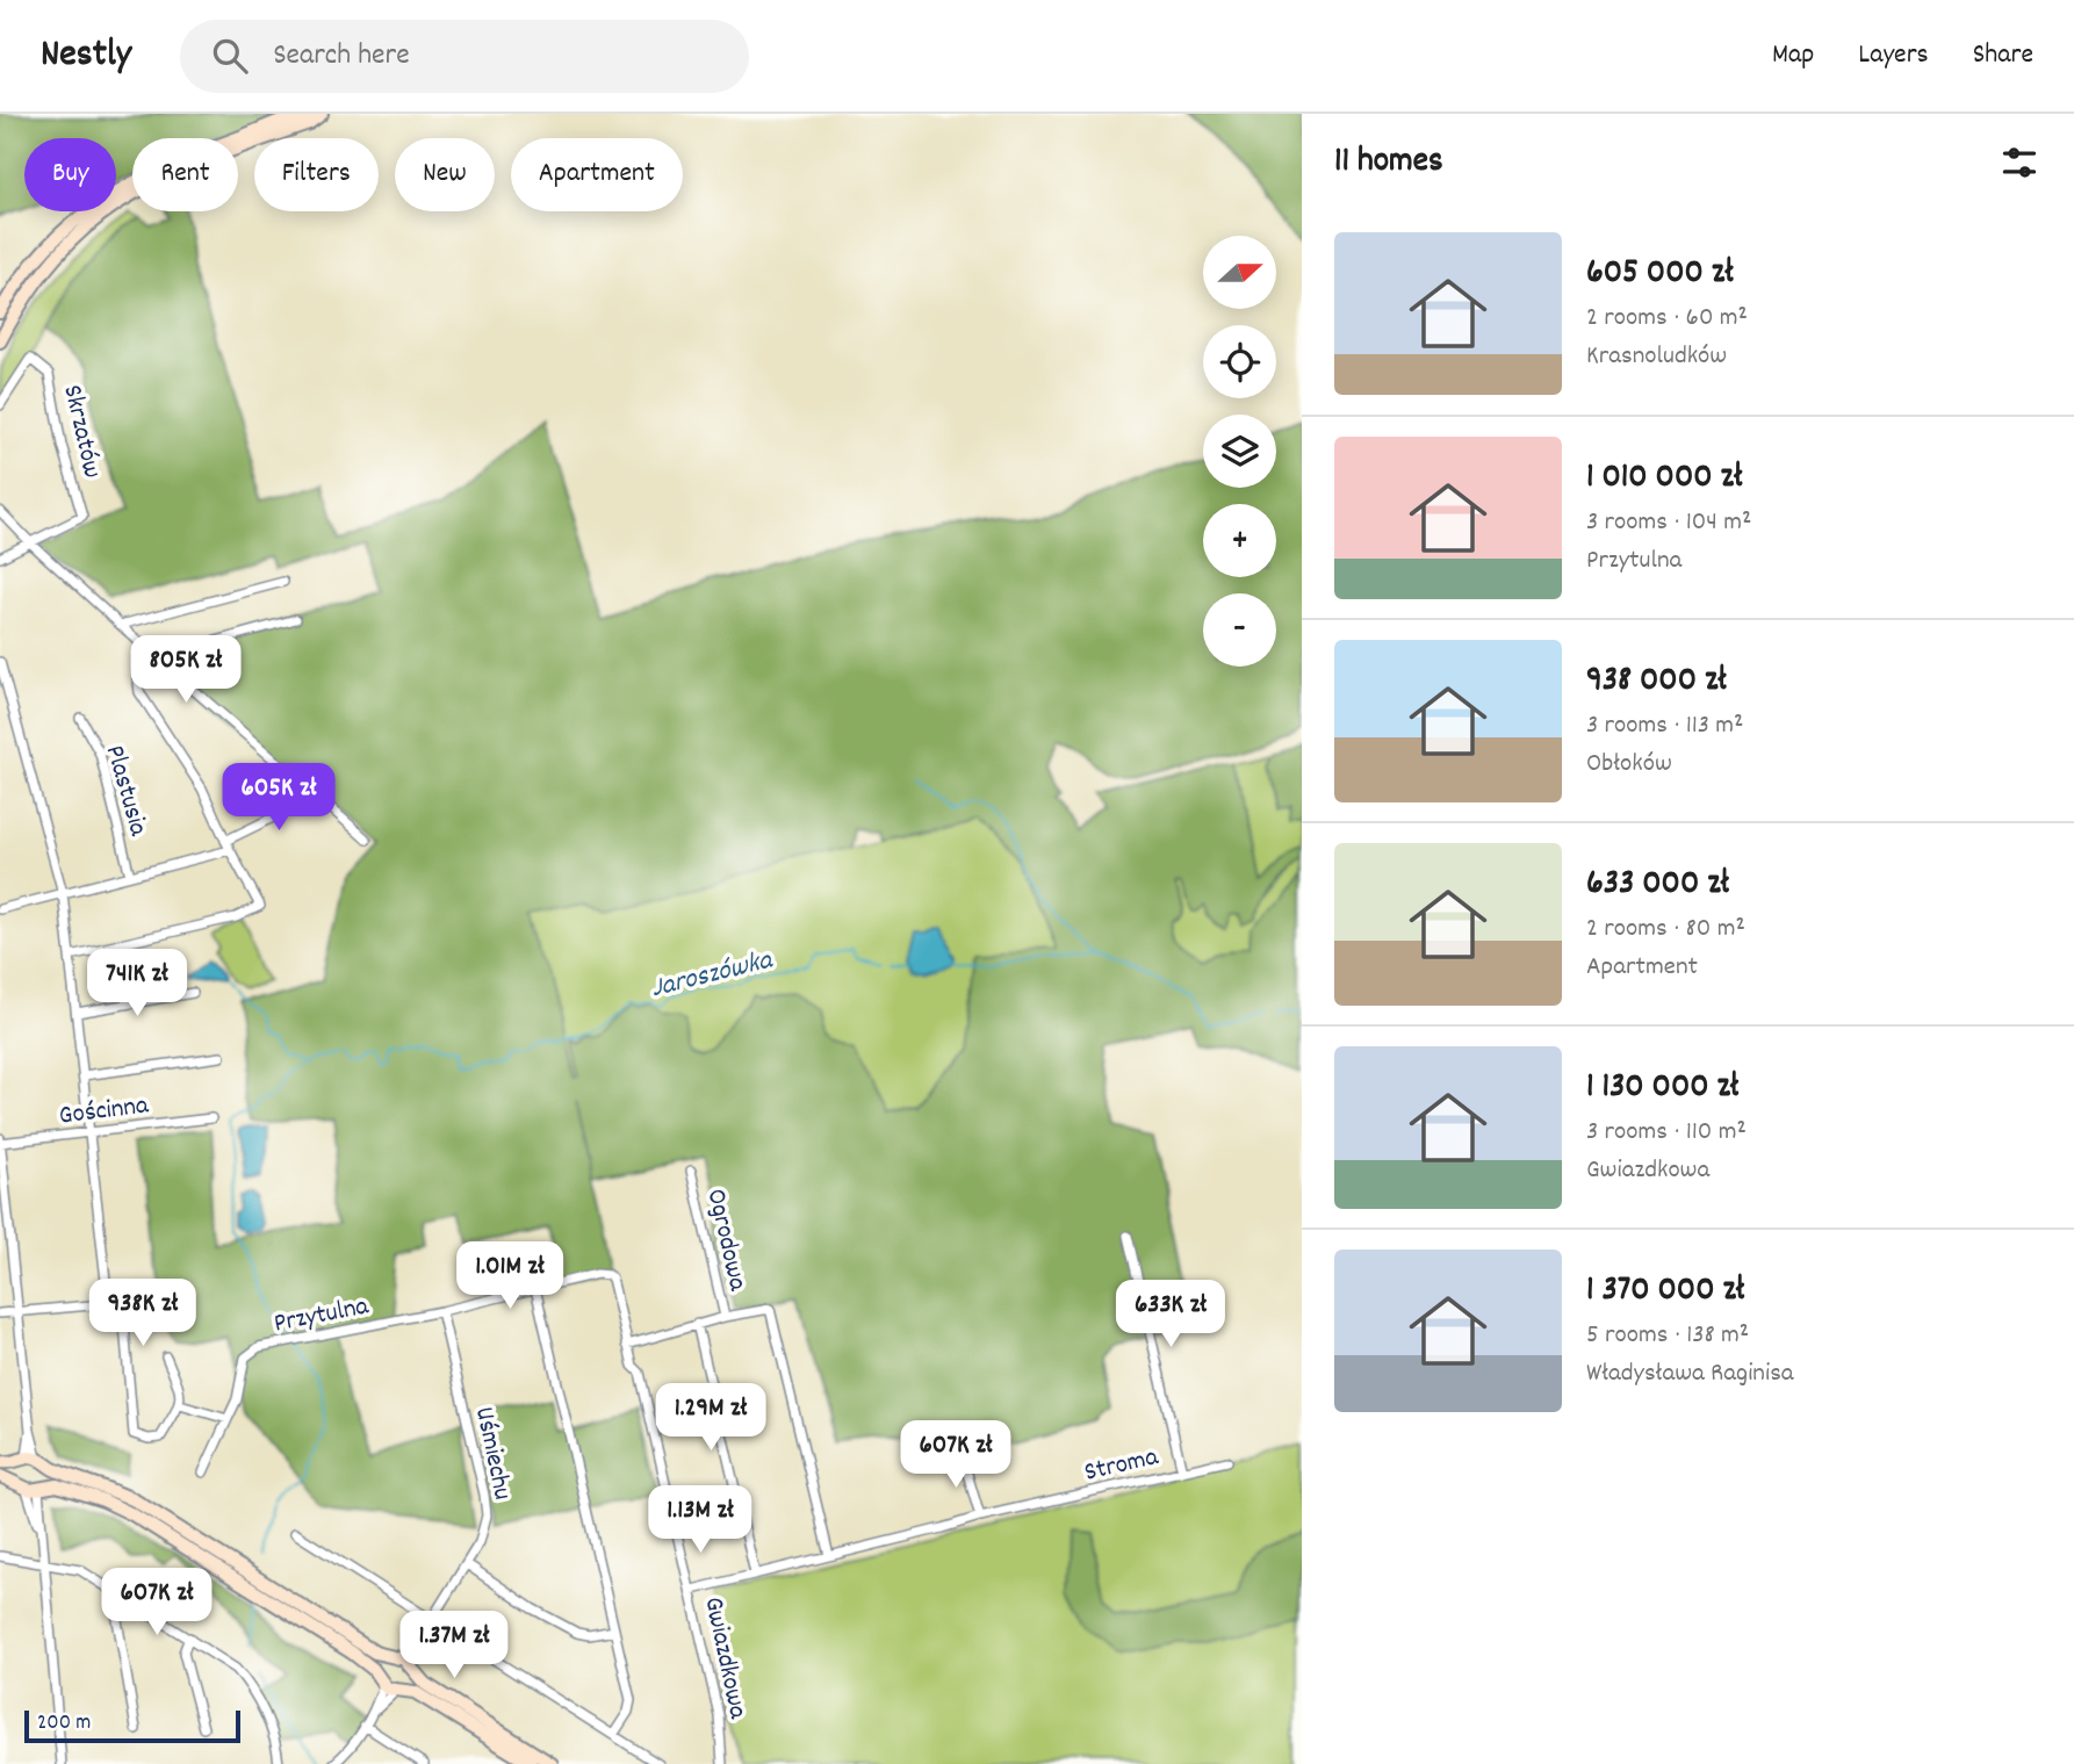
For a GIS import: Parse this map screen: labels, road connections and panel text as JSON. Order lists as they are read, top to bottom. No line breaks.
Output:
{"streets":{"street":["Skrzatów","Plastusia","Gościnna","Ogrodowa","Przytulna","Uśmiechu","Stroma","Gwiazdkowa"]},"crossings":[["Ogrodowa","Stroma"],["Ogrodowa","Gwiazdkowa"],["Przytulna","Uśmiechu"],["Przytulna","Gwiazdkowa"],["Stroma","Gwiazdkowa"]],"water":["Jaroszówka"],"scale_bar":"200 m","north":"right","page":{"header":"Nestly","search":"Search here","nav":["Map","Layers","Share"],"heading":"11 homes","chip":["Buy","Rent","Filters","New","Apartment"],"list":[{"name":"605 000 zł","note":"2 rooms · 60 m² · Krasnoludków"},{"name":"1 010 000 zł","note":"3 rooms · 104 m² · Przytulna"},{"name":"938 000 zł","note":"3 rooms · 113 m² · Obłoków"},{"name":"633 000 zł","note":"2 rooms · 80 m² · Apartment"},{"name":"1 130 000 zł","note":"3 rooms · 110 m² · Gwiazdkowa"},{"name":"1 370 000 zł","note":"5 rooms · 138 m² · Władysława Raginisa"}],"map_buttons":["+","−"],"price":["805K zł","605K zł","741K zł","1.01M zł","938K zł","633K zł","1.29M zł","607K zł","1.13M zł","607K zł","1.37M zł"],"scale":"200 m"}}
